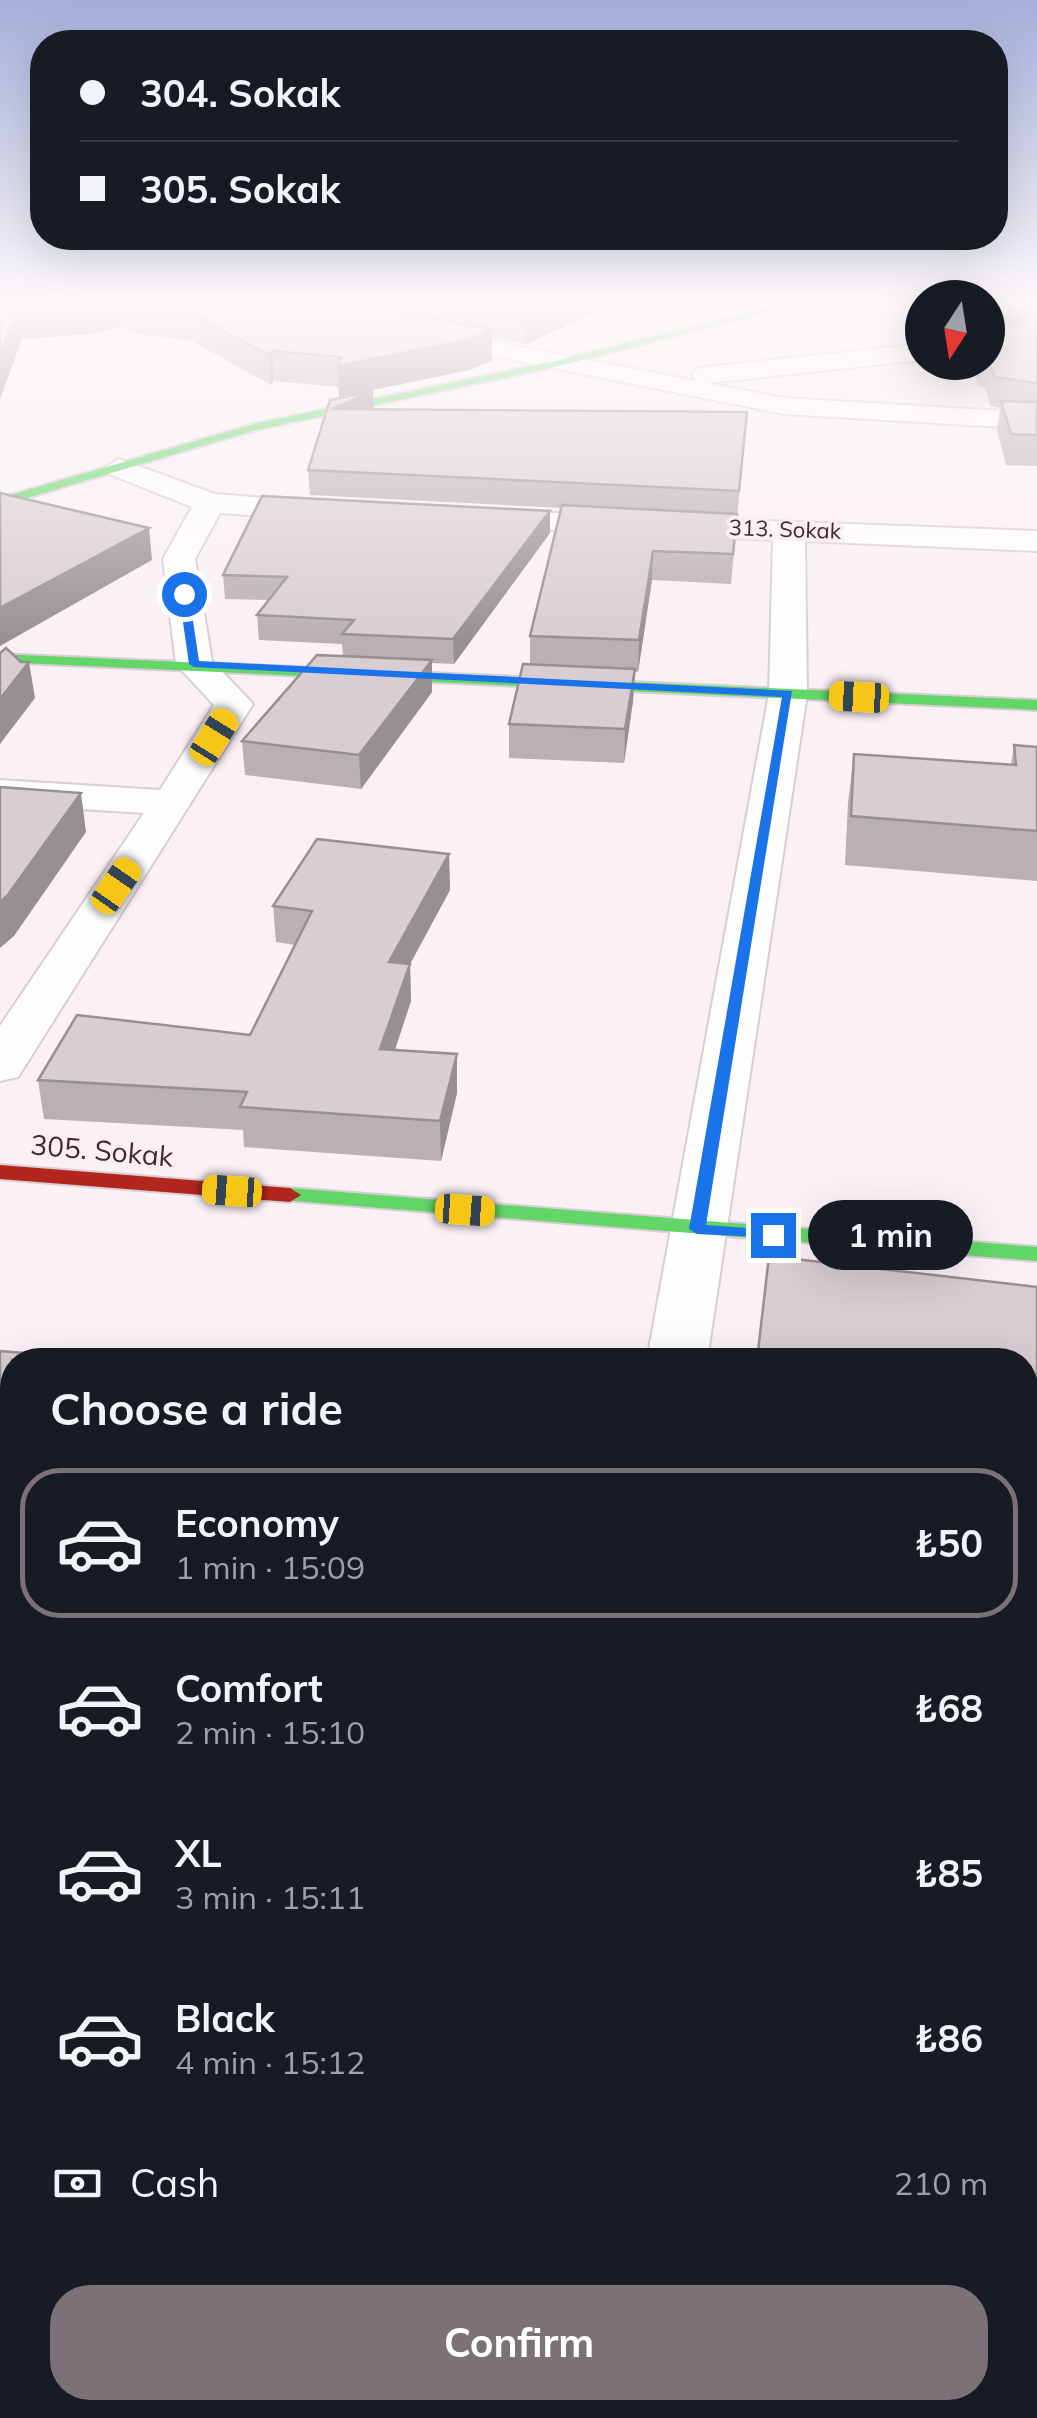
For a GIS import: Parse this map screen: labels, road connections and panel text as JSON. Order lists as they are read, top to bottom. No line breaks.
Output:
{"streets":{"street":["313. Sokak","305. Sokak"]},"north":"bottom","page":{"banner":["304. Sokak","305. Sokak"],"bubble":"1 min","heading":"Choose a ride","list":[{"name":"Economy","note":"1 min · 15:09","value":"₺50"},{"name":"Comfort","note":"2 min · 15:10","value":"₺68"},{"name":"XL","note":"3 min · 15:11","value":"₺85"},{"name":"Black","note":"4 min · 15:12","value":"₺86"}],"pay":["Cash","210 m"],"buttons":"Confirm"}}
